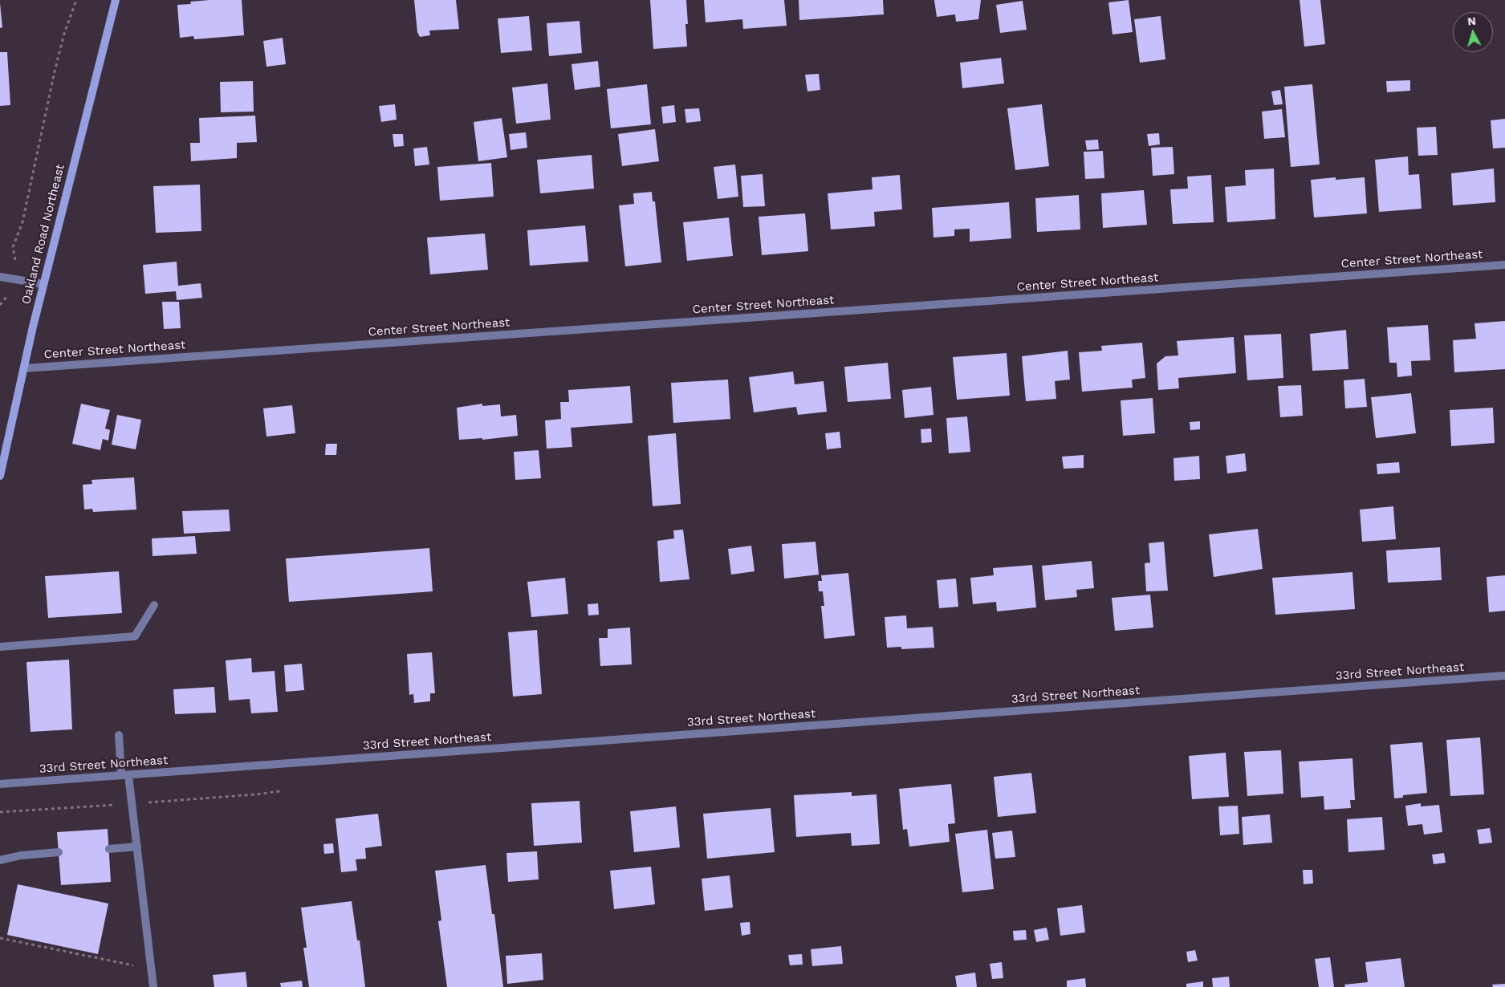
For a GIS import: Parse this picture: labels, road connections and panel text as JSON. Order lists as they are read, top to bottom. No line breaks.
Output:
{"streets":{"main road":["Oakland Road Northeast"],"street":["Center Street Northeast","33rd Street Northeast"]},"crossings":[["Oakland Road Northeast","Center Street Northeast"]],"north":"top"}
